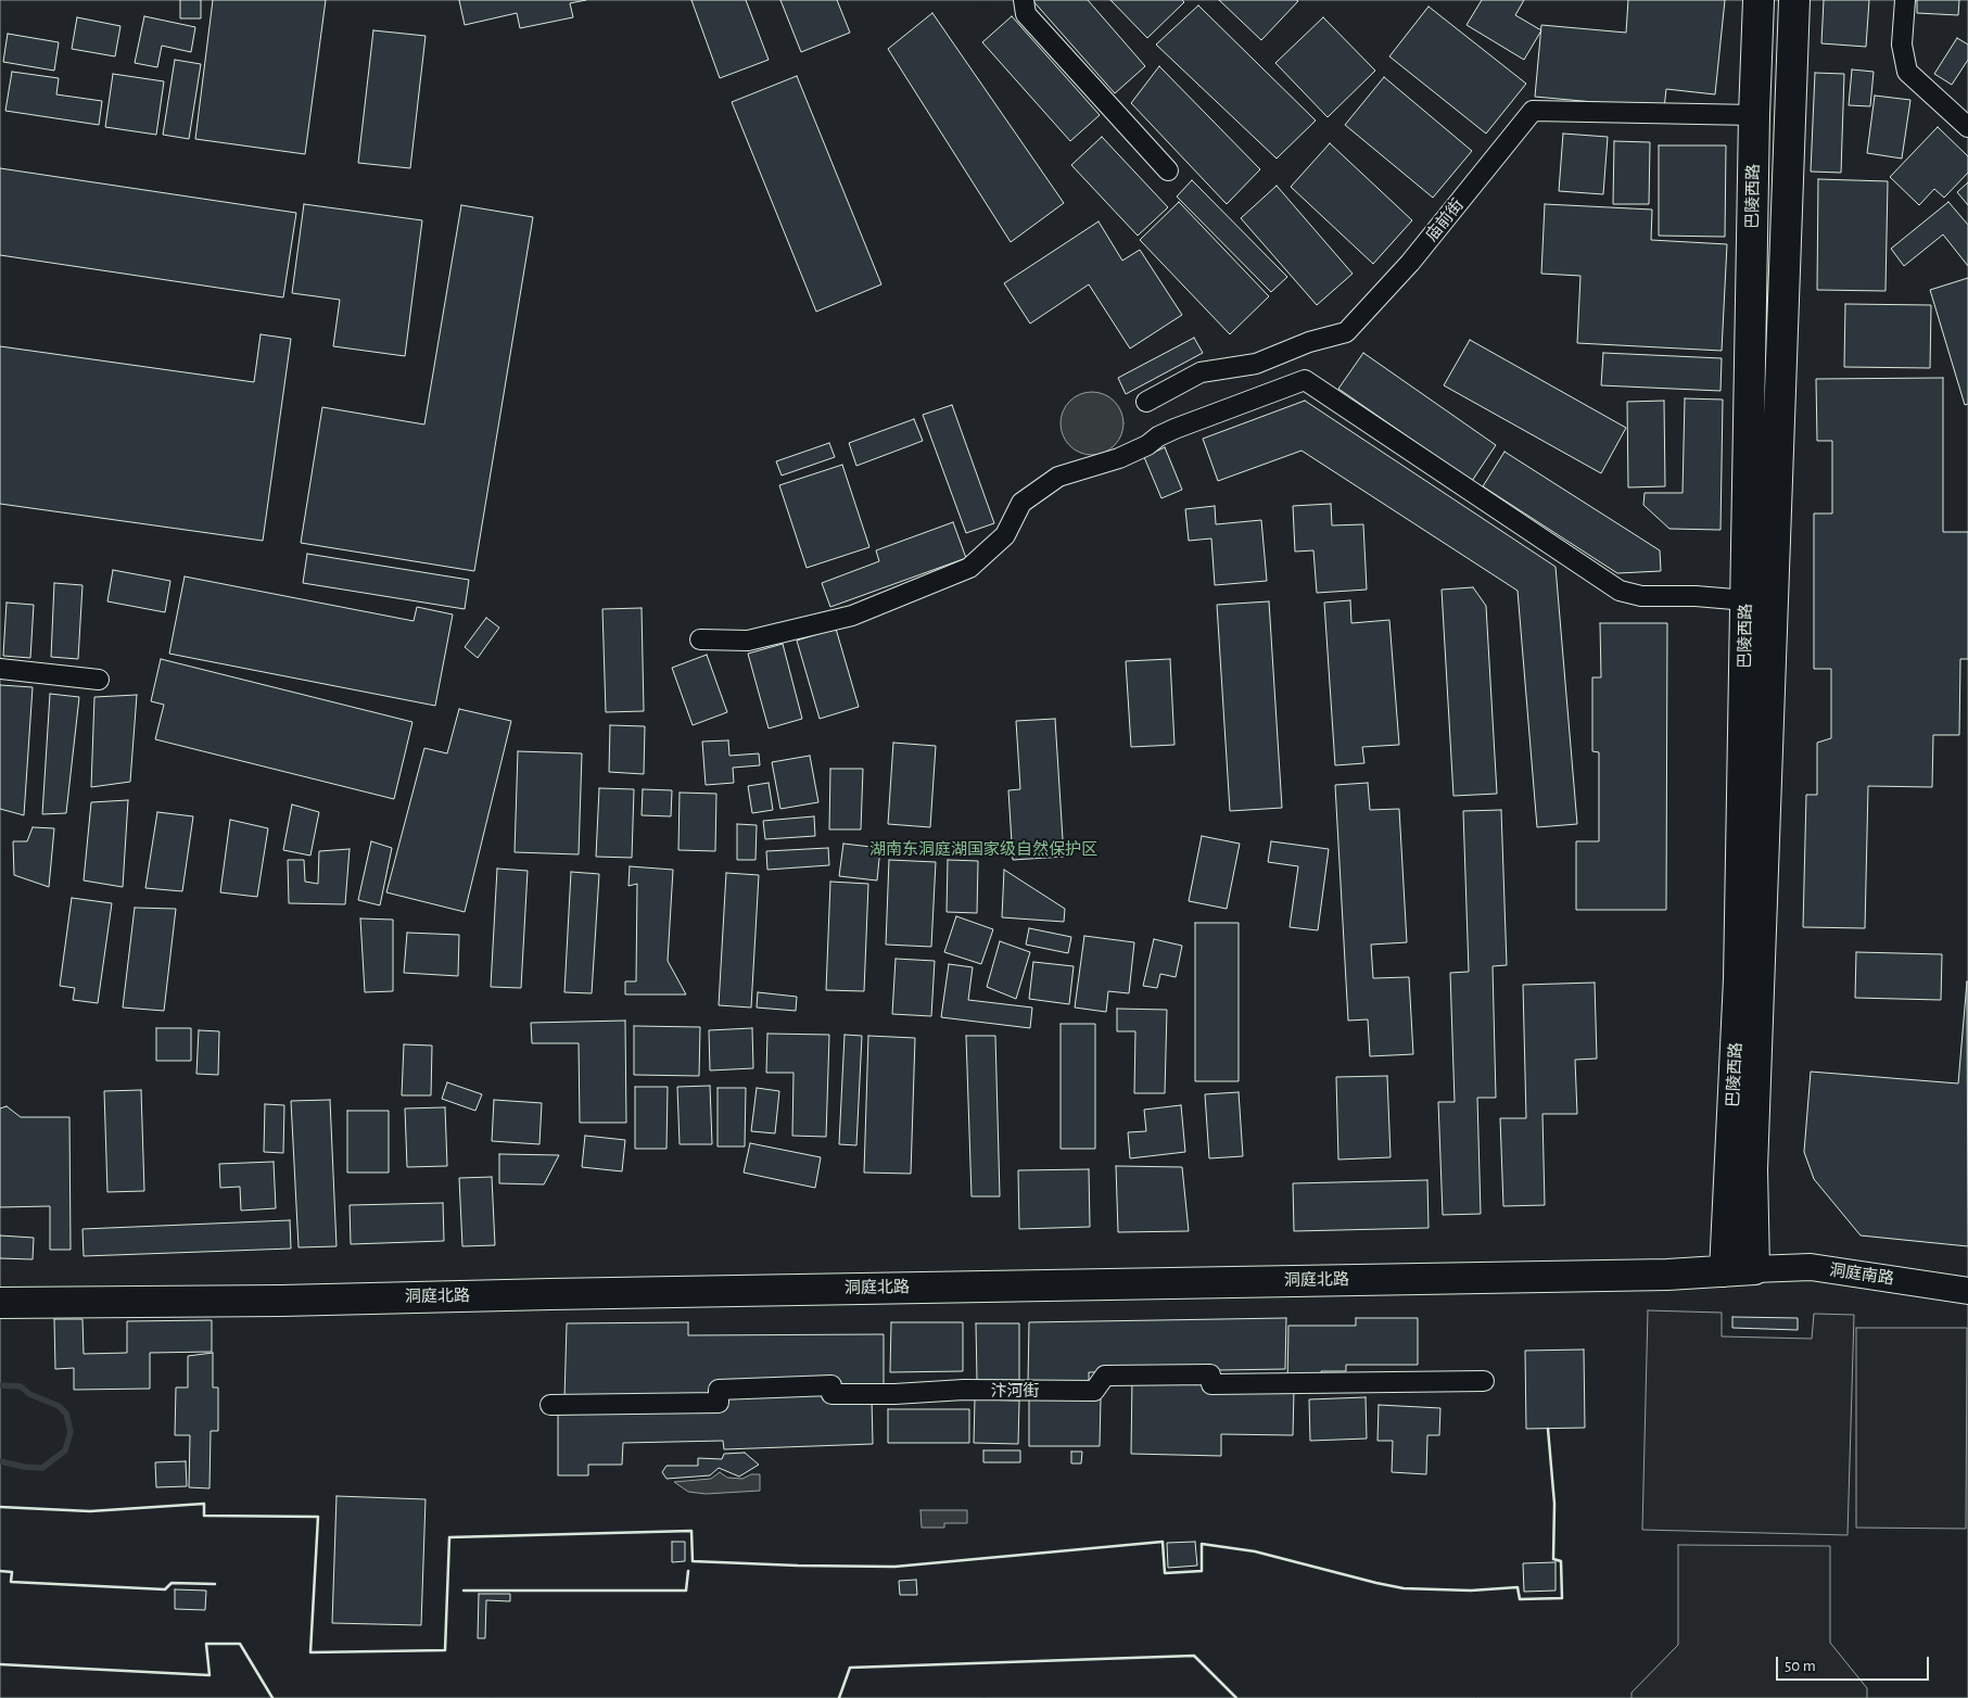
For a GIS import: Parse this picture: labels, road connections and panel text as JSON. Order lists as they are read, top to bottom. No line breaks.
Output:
{"streets":{"main road":["巴陵西路","洞庭南路","洞庭北路"],"street":["庙前街","汴河街"]},"crossings":[["巴陵西路","庙前街"],["巴陵西路","洞庭南路"],["巴陵西路","洞庭北路"],["洞庭南路","洞庭北路"]],"parks":["湖南东洞庭湖国家级自然保护区"],"scale_bar":"50 m"}
